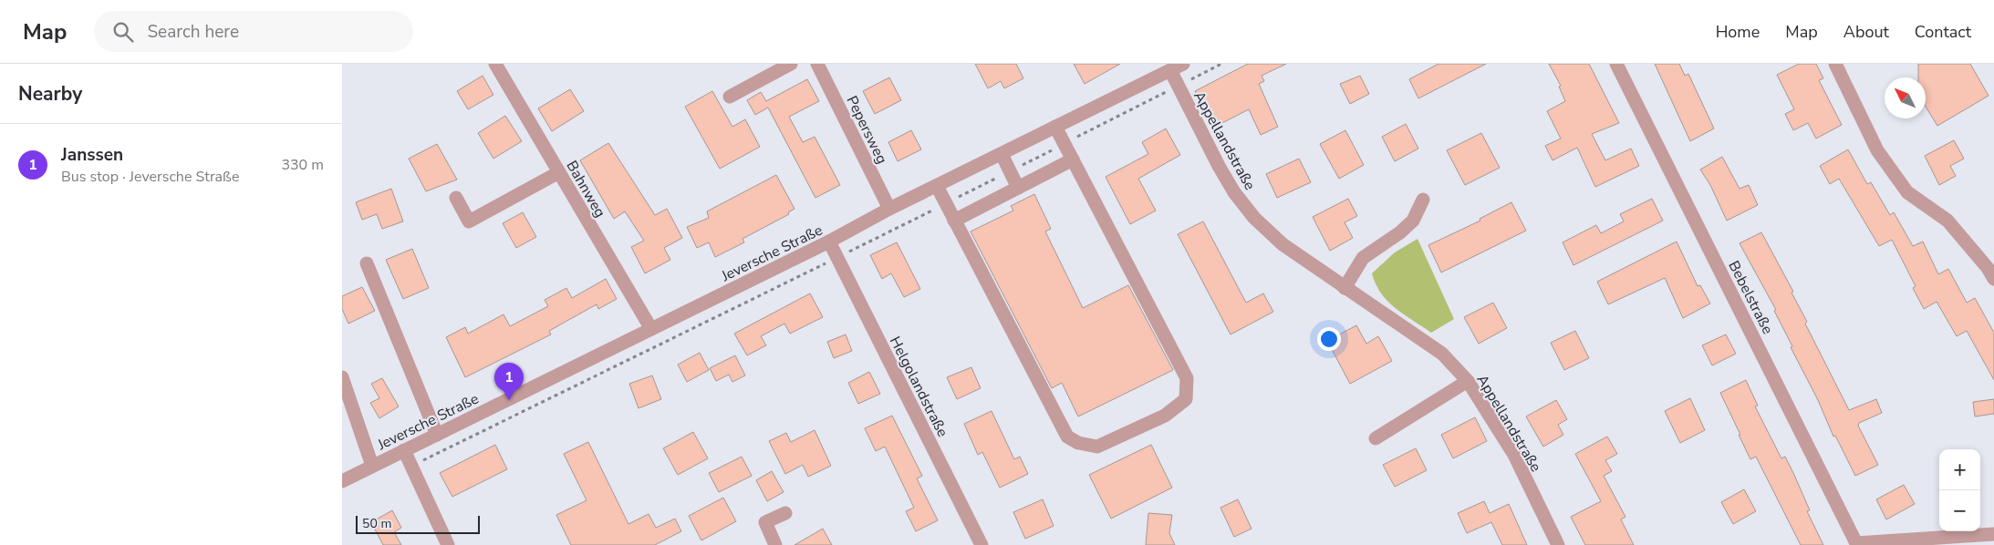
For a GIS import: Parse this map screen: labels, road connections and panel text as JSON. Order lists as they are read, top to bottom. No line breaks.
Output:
{"streets":{"street":["Pepersweg","Appellandstraße","Bahnweg","Jeversche Straße","Bebelstraße","Helgolandstraße"]},"crossings":[["Pepersweg","Jeversche Straße"],["Appellandstraße","Jeversche Straße"],["Bahnweg","Jeversche Straße"],["Jeversche Straße","Helgolandstraße"]],"scale_bar":"50 m","north":"top left","page":{"header":"Map","search":"Search here","nav":["Home","Map","About","Contact"],"heading":"Nearby","list":[{"mark":"1","name":"Janssen","note":"Bus stop · Jeversche Straße","value":"330 m"}],"pins":"1","map_buttons":["+","−"],"scale":"50 m"}}
